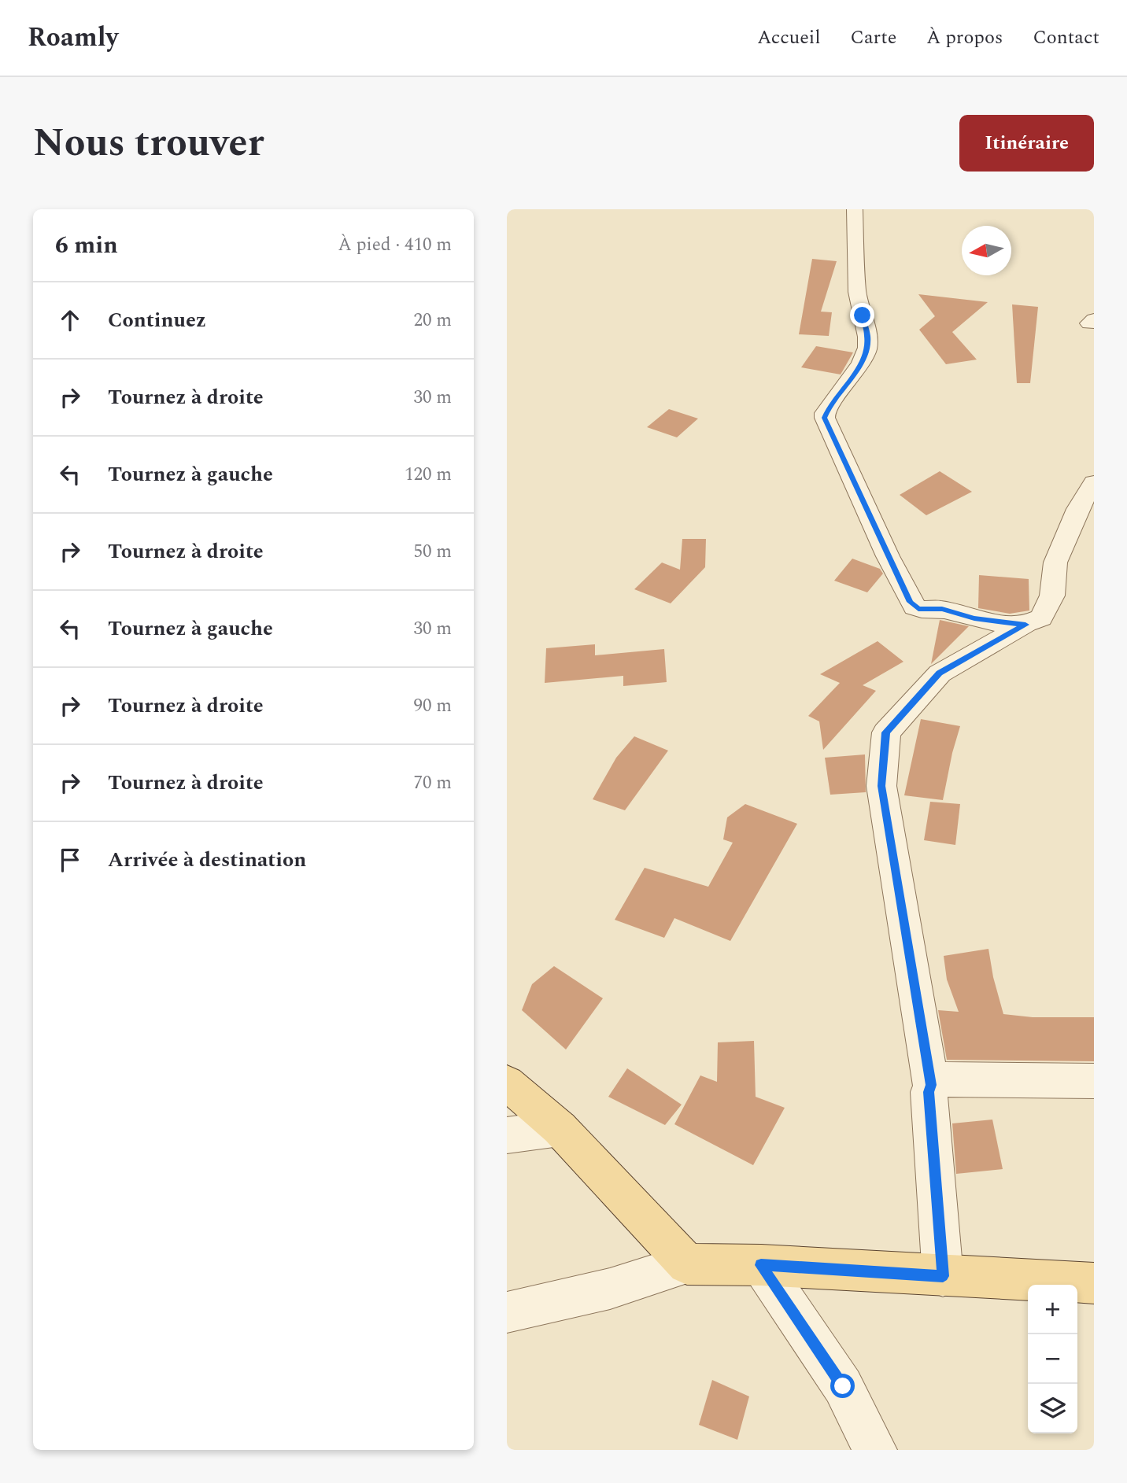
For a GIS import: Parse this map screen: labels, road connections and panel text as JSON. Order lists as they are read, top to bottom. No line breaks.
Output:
{"north":"left","page":{"header":"Roamly","nav":["Accueil","Carte","À propos","Contact"],"title":"Nous trouver","buttons":"Itinéraire","heading":["6 min","À pied · 410 m"],"list":[["Continuez","20 m"],["Tournez à droite","30 m"],["Tournez à gauche","120 m"],["Tournez à droite","50 m"],["Tournez à gauche","30 m"],["Tournez à droite","90 m"],["Tournez à droite","70 m"],"Arrivée à destination"],"map_buttons":["+","−"]}}
